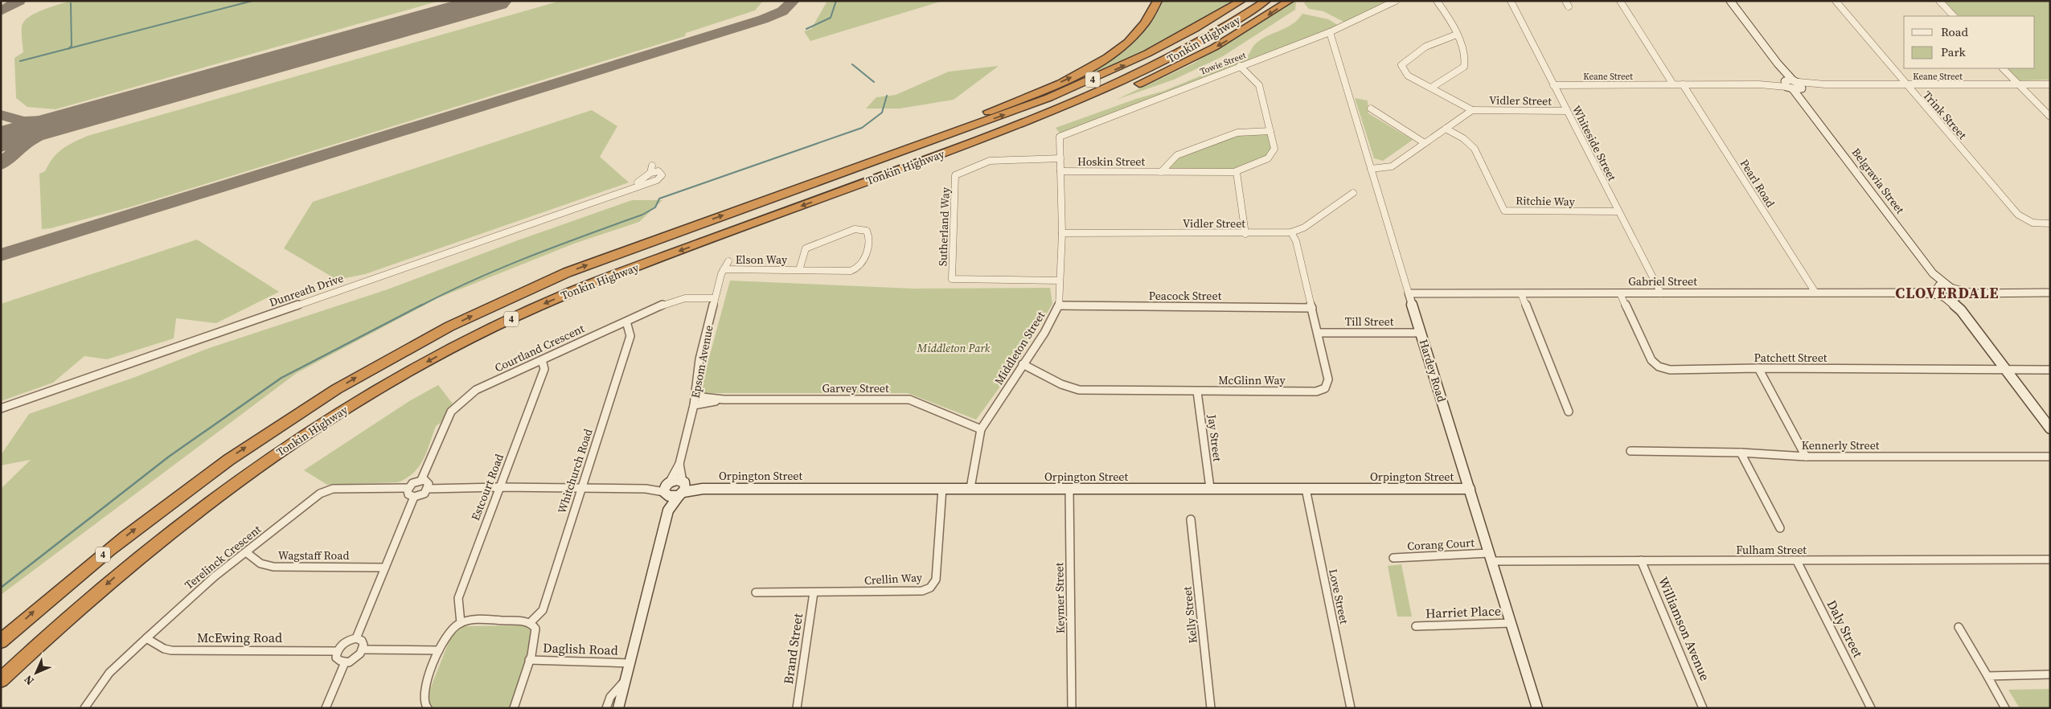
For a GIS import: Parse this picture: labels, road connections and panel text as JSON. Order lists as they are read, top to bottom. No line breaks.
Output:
{"streets":{"highway":["Tonkin Highway","4"],"street":["Towie Street","Keane Street","Vidler Street","Trink Street","Whiteside Street","Hoskin Street","Belgravia Street","Pearl Road","Ritchie Way","Sutherland Way","Elson Way","Gabriel Street","Dunreath Drive","Peacock Street","Till Street","Courtland Crescent","Middleton Street","Patchett Street","Epsom Avenue","Hardey Road","McGlinn Way","Garvey Street","Jay Street","Kennerly Street","Whitchurch Road","Orpington Street","Estcourt Road","Corang Court","Fulham Street","Wagstaff Road","Terelinck Crescent","Crellin Way","Love Street","Keymer Street","Harriet Place","Kelly Street","Williamson Avenue","Daly Street","McEwing Road","Daglish Road","Brand Street"]},"crossings":[["Towie Street","Hoskin Street"],["Towie Street","Middleton Street"],["Towie Street","Hardey Road"],["Keane Street","Trink Street"],["Keane Street","Whiteside Street"],["Keane Street","Belgravia Street"],["Keane Street","Pearl Road"],["Vidler Street","Whiteside Street"],["Vidler Street","Middleton Street"],["Vidler Street","McGlinn Way"],["Whiteside Street","Ritchie Way"],["Whiteside Street","Gabriel Street"],["Hoskin Street","Middleton Street"],["Belgravia Street","Gabriel Street"],["Pearl Road","Gabriel Street"],["Sutherland Way","Middleton Street"],["Elson Way","Epsom Avenue"],["Gabriel Street","Patchett Street"],["Gabriel Street","Hardey Road"],["Peacock Street","Middleton Street"],["Peacock Street","McGlinn Way"],["Till Street","Hardey Road"],["Till Street","McGlinn Way"],["Courtland Crescent","Epsom Avenue"],["Courtland Crescent","Whitchurch Road"],["Courtland Crescent","Estcourt Road"],["Courtland Crescent","Terelinck Crescent"],["Middleton Street","McGlinn Way"],["Middleton Street","Garvey Street"],["Middleton Street","Orpington Street"],["Epsom Avenue","Garvey Street"],["Epsom Avenue","Orpington Street"],["Hardey Road","Orpington Street"],["Hardey Road","Corang Court"],["Hardey Road","Fulham Street"],["Hardey Road","Harriet Place"],["McGlinn Way","Jay Street"],["Jay Street","Orpington Street"],["Orpington Street","Crellin Way"],["Orpington Street","Love Street"],["Orpington Street","Keymer Street"],["Corang Court","Fulham Street"],["Fulham Street","Williamson Avenue"],["Fulham Street","Daly Street"],["Wagstaff Road","Terelinck Crescent"],["Terelinck Crescent","McEwing Road"],["Crellin Way","Brand Street"]],"districts":["CLOVERDALE"],"parks":["Middleton Park"],"legend":["Road","Park"],"north":"bottom left"}
